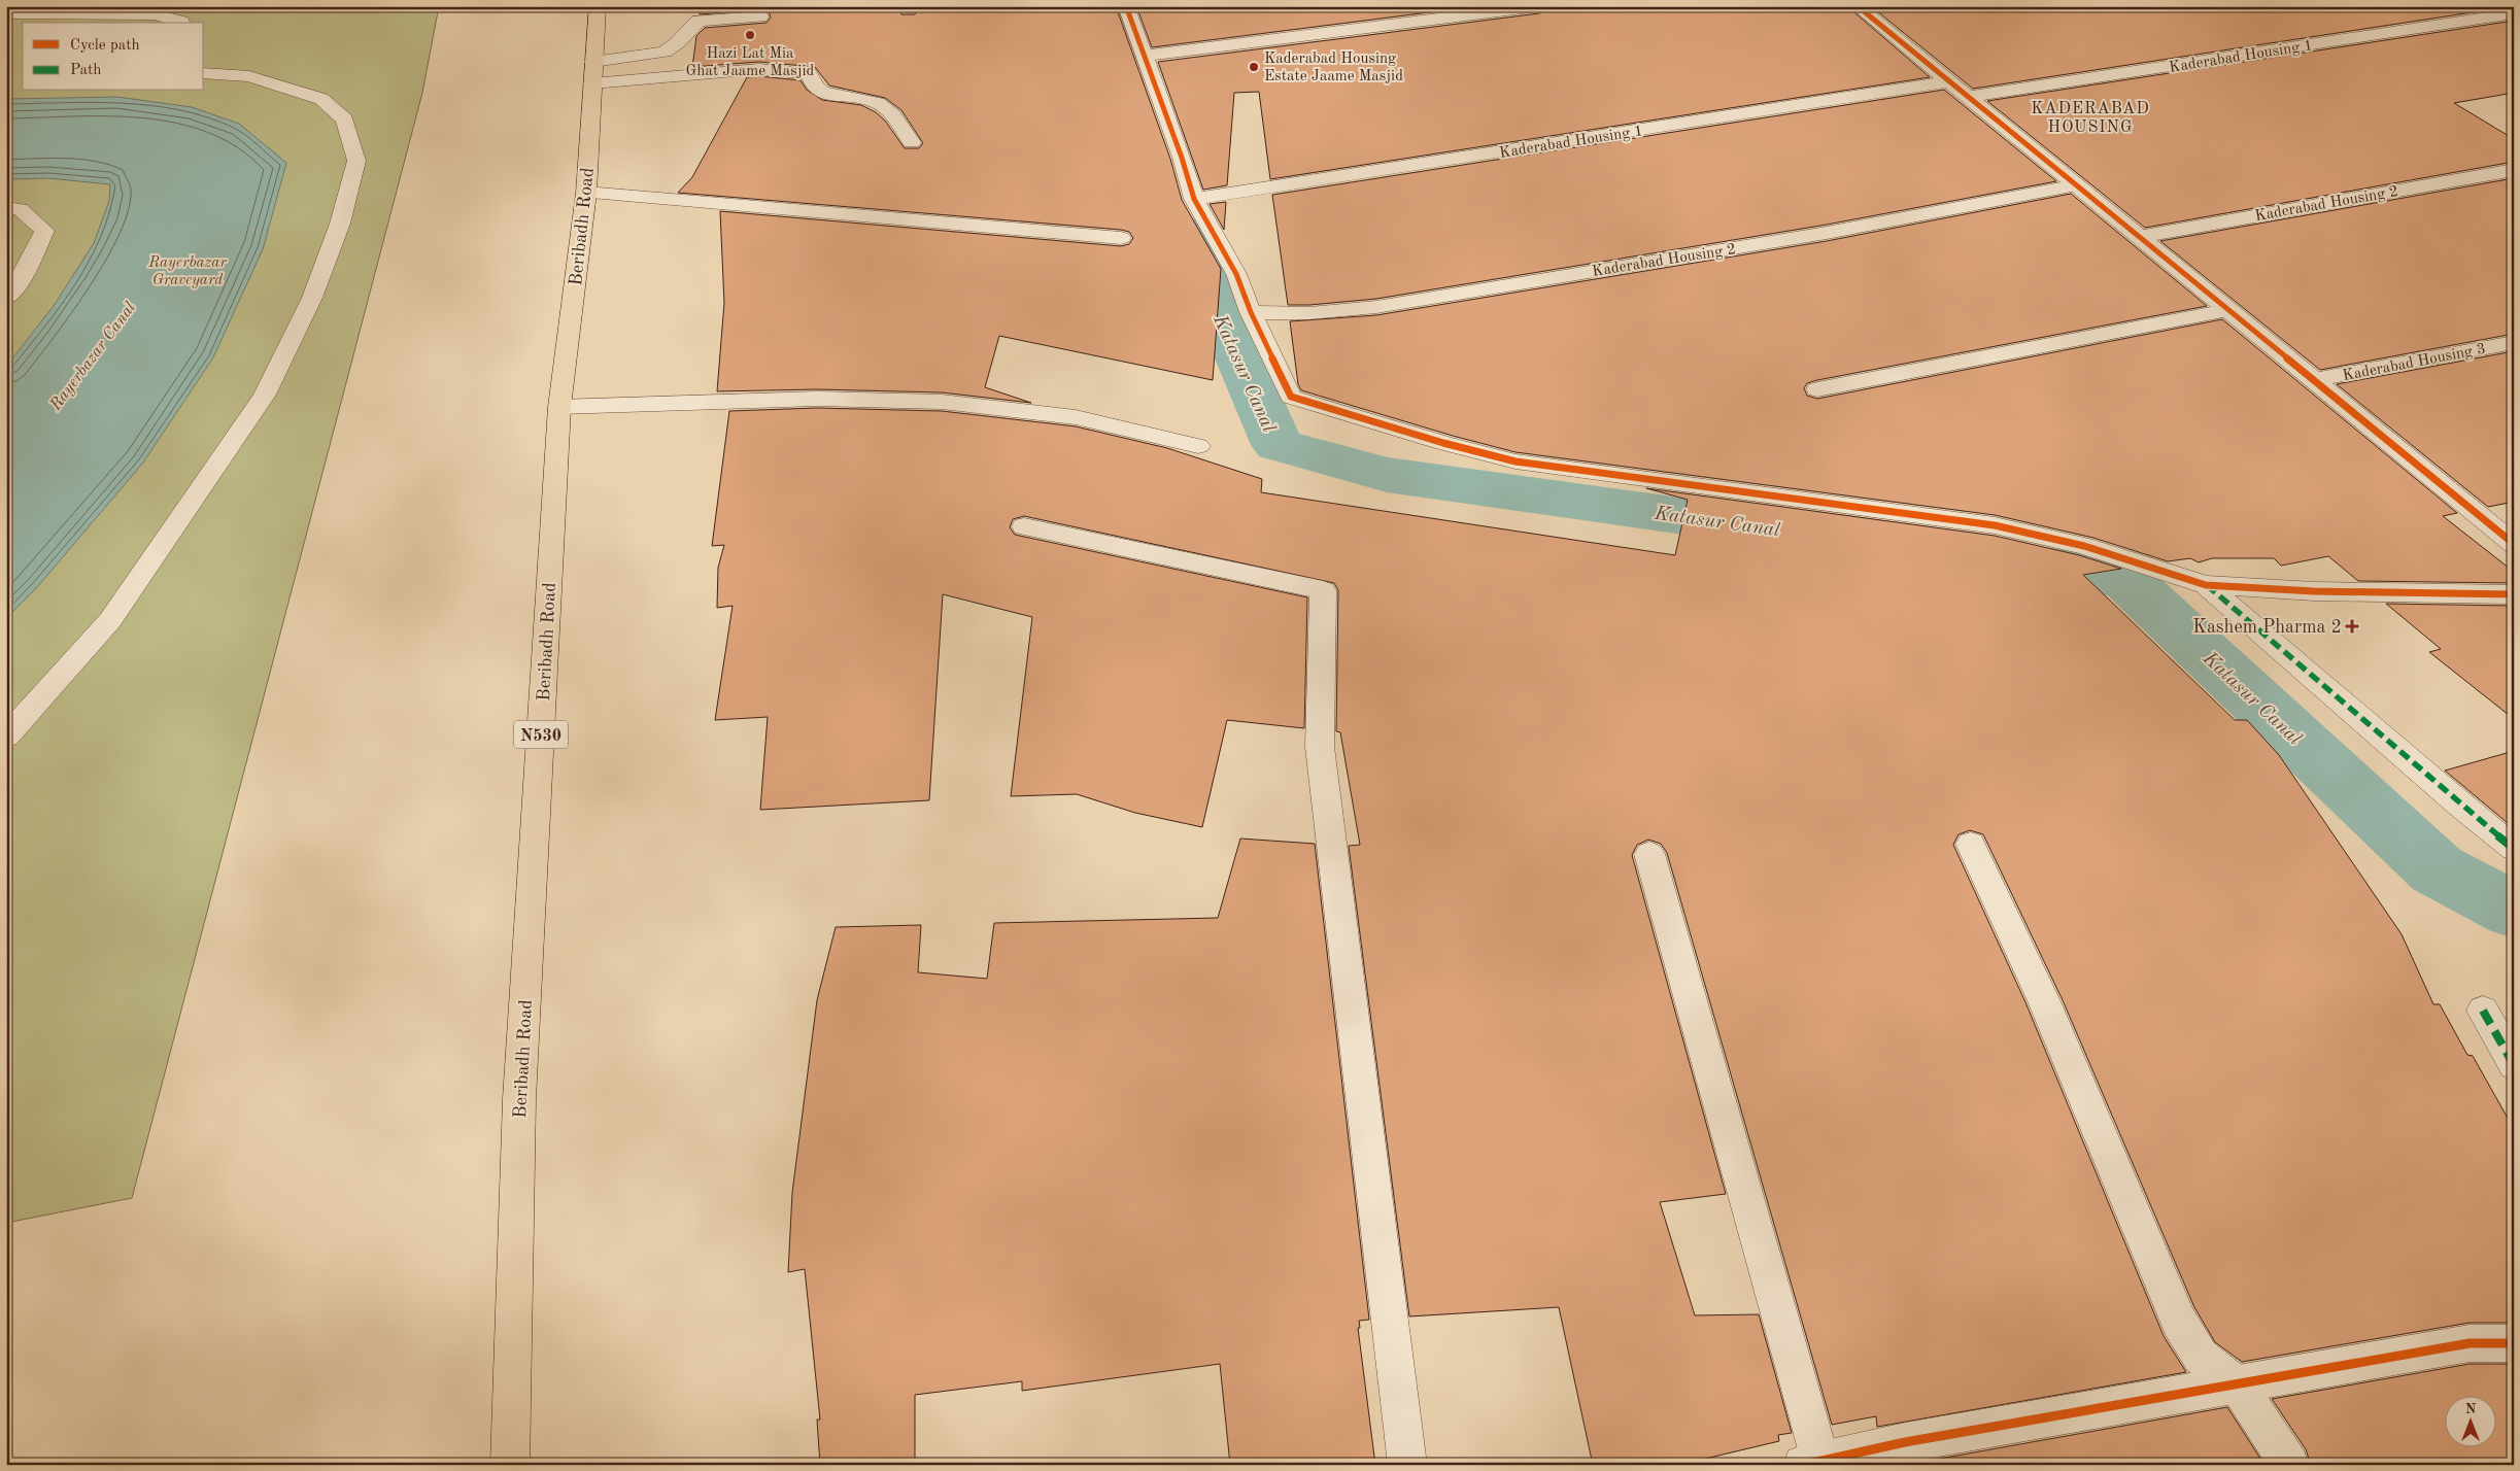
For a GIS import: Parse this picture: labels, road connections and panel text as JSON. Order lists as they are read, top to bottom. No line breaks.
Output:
{"streets":{"highway":["Beribadh Road","N530"],"street":["Kaderabad Housing 1","Kaderabad Housing 2","Kaderabad Housing 3"]},"districts":["KADERABAD HOUSING"],"water":["Rayerbazar Canal","Katasur Canal"],"parks":["Rayerbazar Graveyard"],"places":{"other":["Hazi Lat Mia Ghat Jaame Masjid","Kaderabad Housing Estate Jaame Masjid"],"health":["Kashem Pharma 2"]},"legend":["Cycle path","Path"],"north":"top"}
